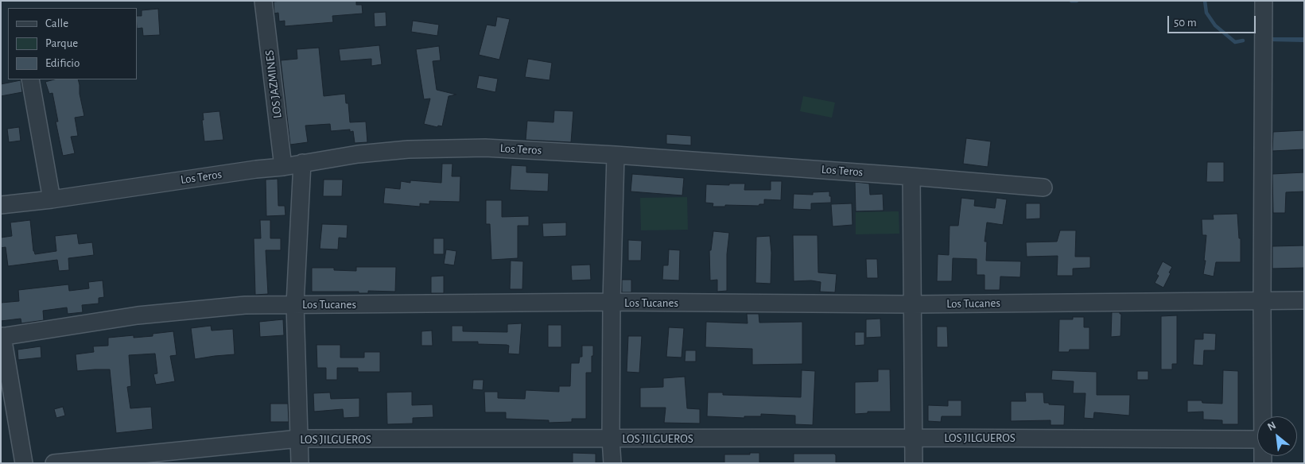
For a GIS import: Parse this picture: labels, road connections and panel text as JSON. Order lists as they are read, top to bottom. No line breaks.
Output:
{"streets":{"street":["LOS JAZMINES","Los Teros","Los Tucanes","LOS JILGUEROS"]},"crossings":[["LOS JAZMINES","Los Teros"]],"legend":["Calle","Parque","Edificio"],"scale_bar":"50 m","north":"top left"}
